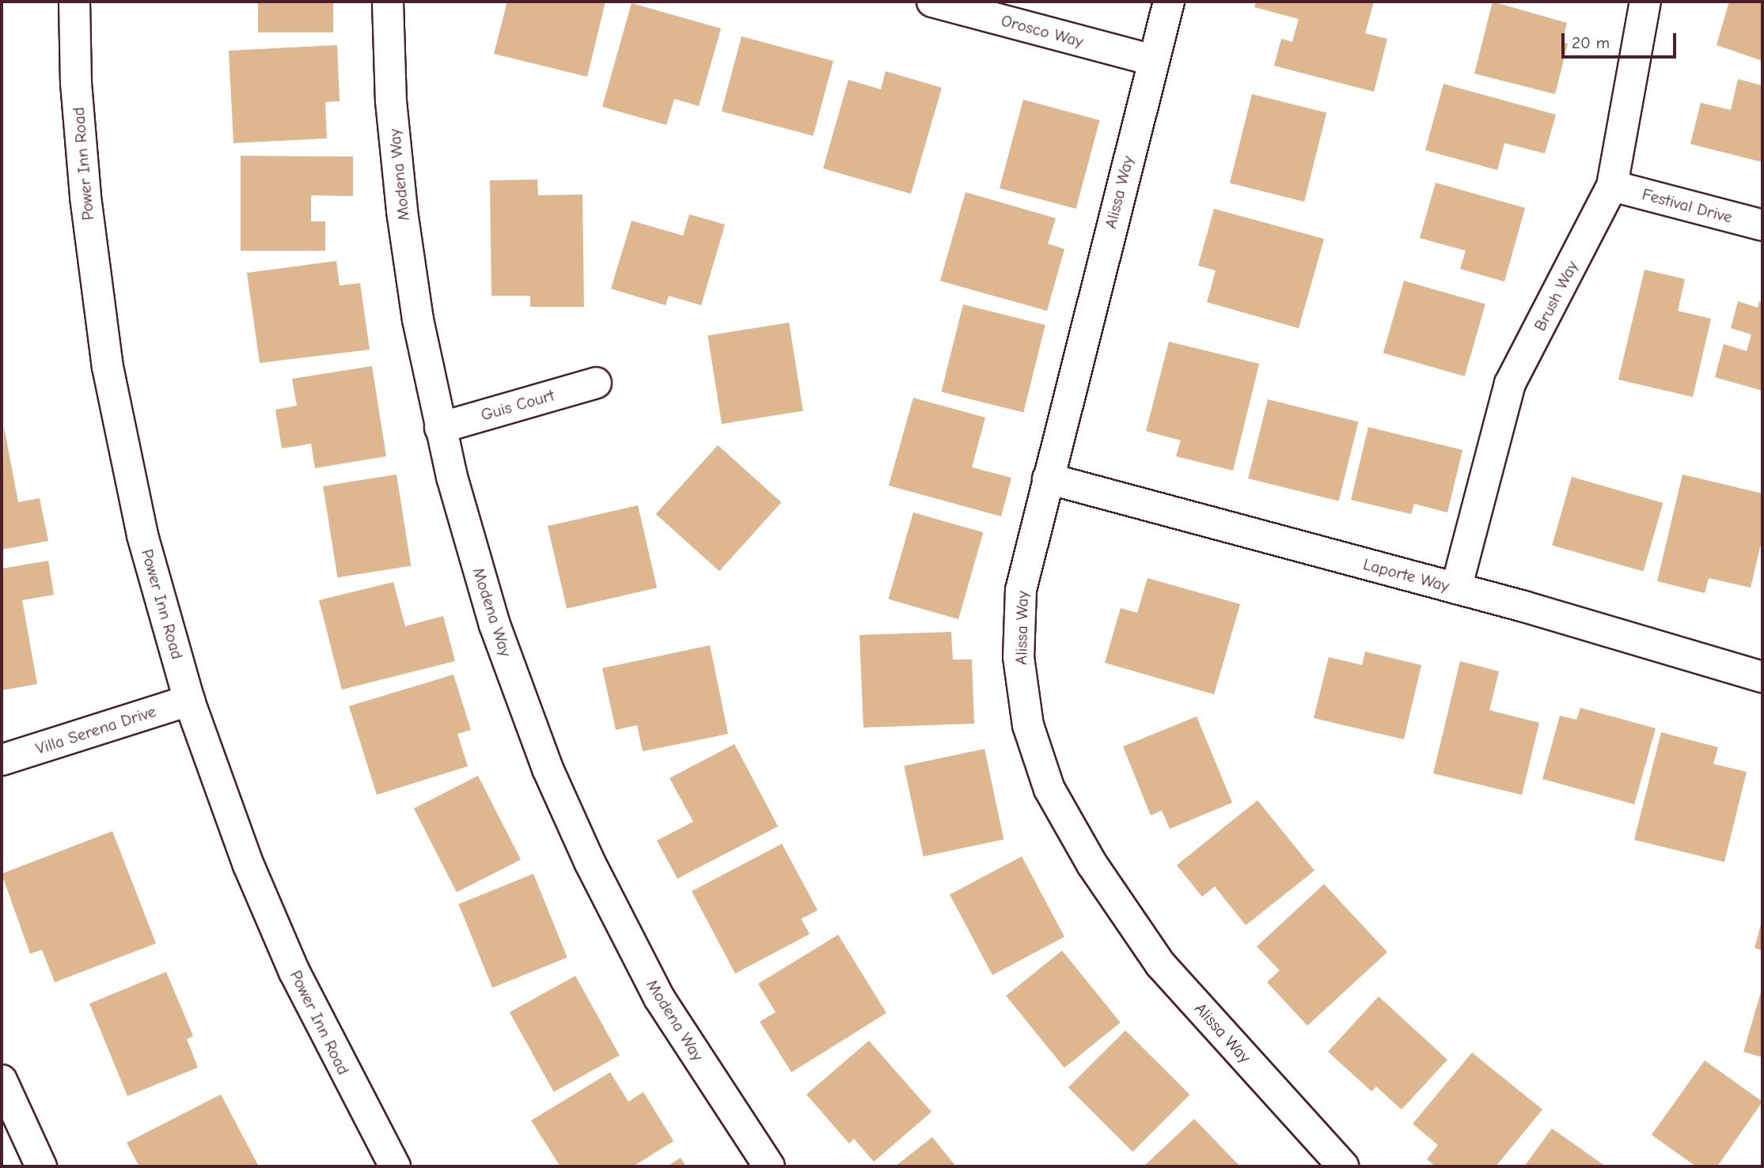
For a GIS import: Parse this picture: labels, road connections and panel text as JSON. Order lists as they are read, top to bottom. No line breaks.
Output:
{"streets":{"street":["Orosco Way","Power Inn Road","Modena Way","Alissa Way","Festival Drive","Brush Way","Guis Court","Laporte Way","Villa Serena Drive"]},"crossings":[["Orosco Way","Alissa Way"],["Power Inn Road","Villa Serena Drive"],["Modena Way","Guis Court"],["Alissa Way","Laporte Way"],["Festival Drive","Brush Way"],["Brush Way","Laporte Way"]],"scale_bar":"20 m"}
